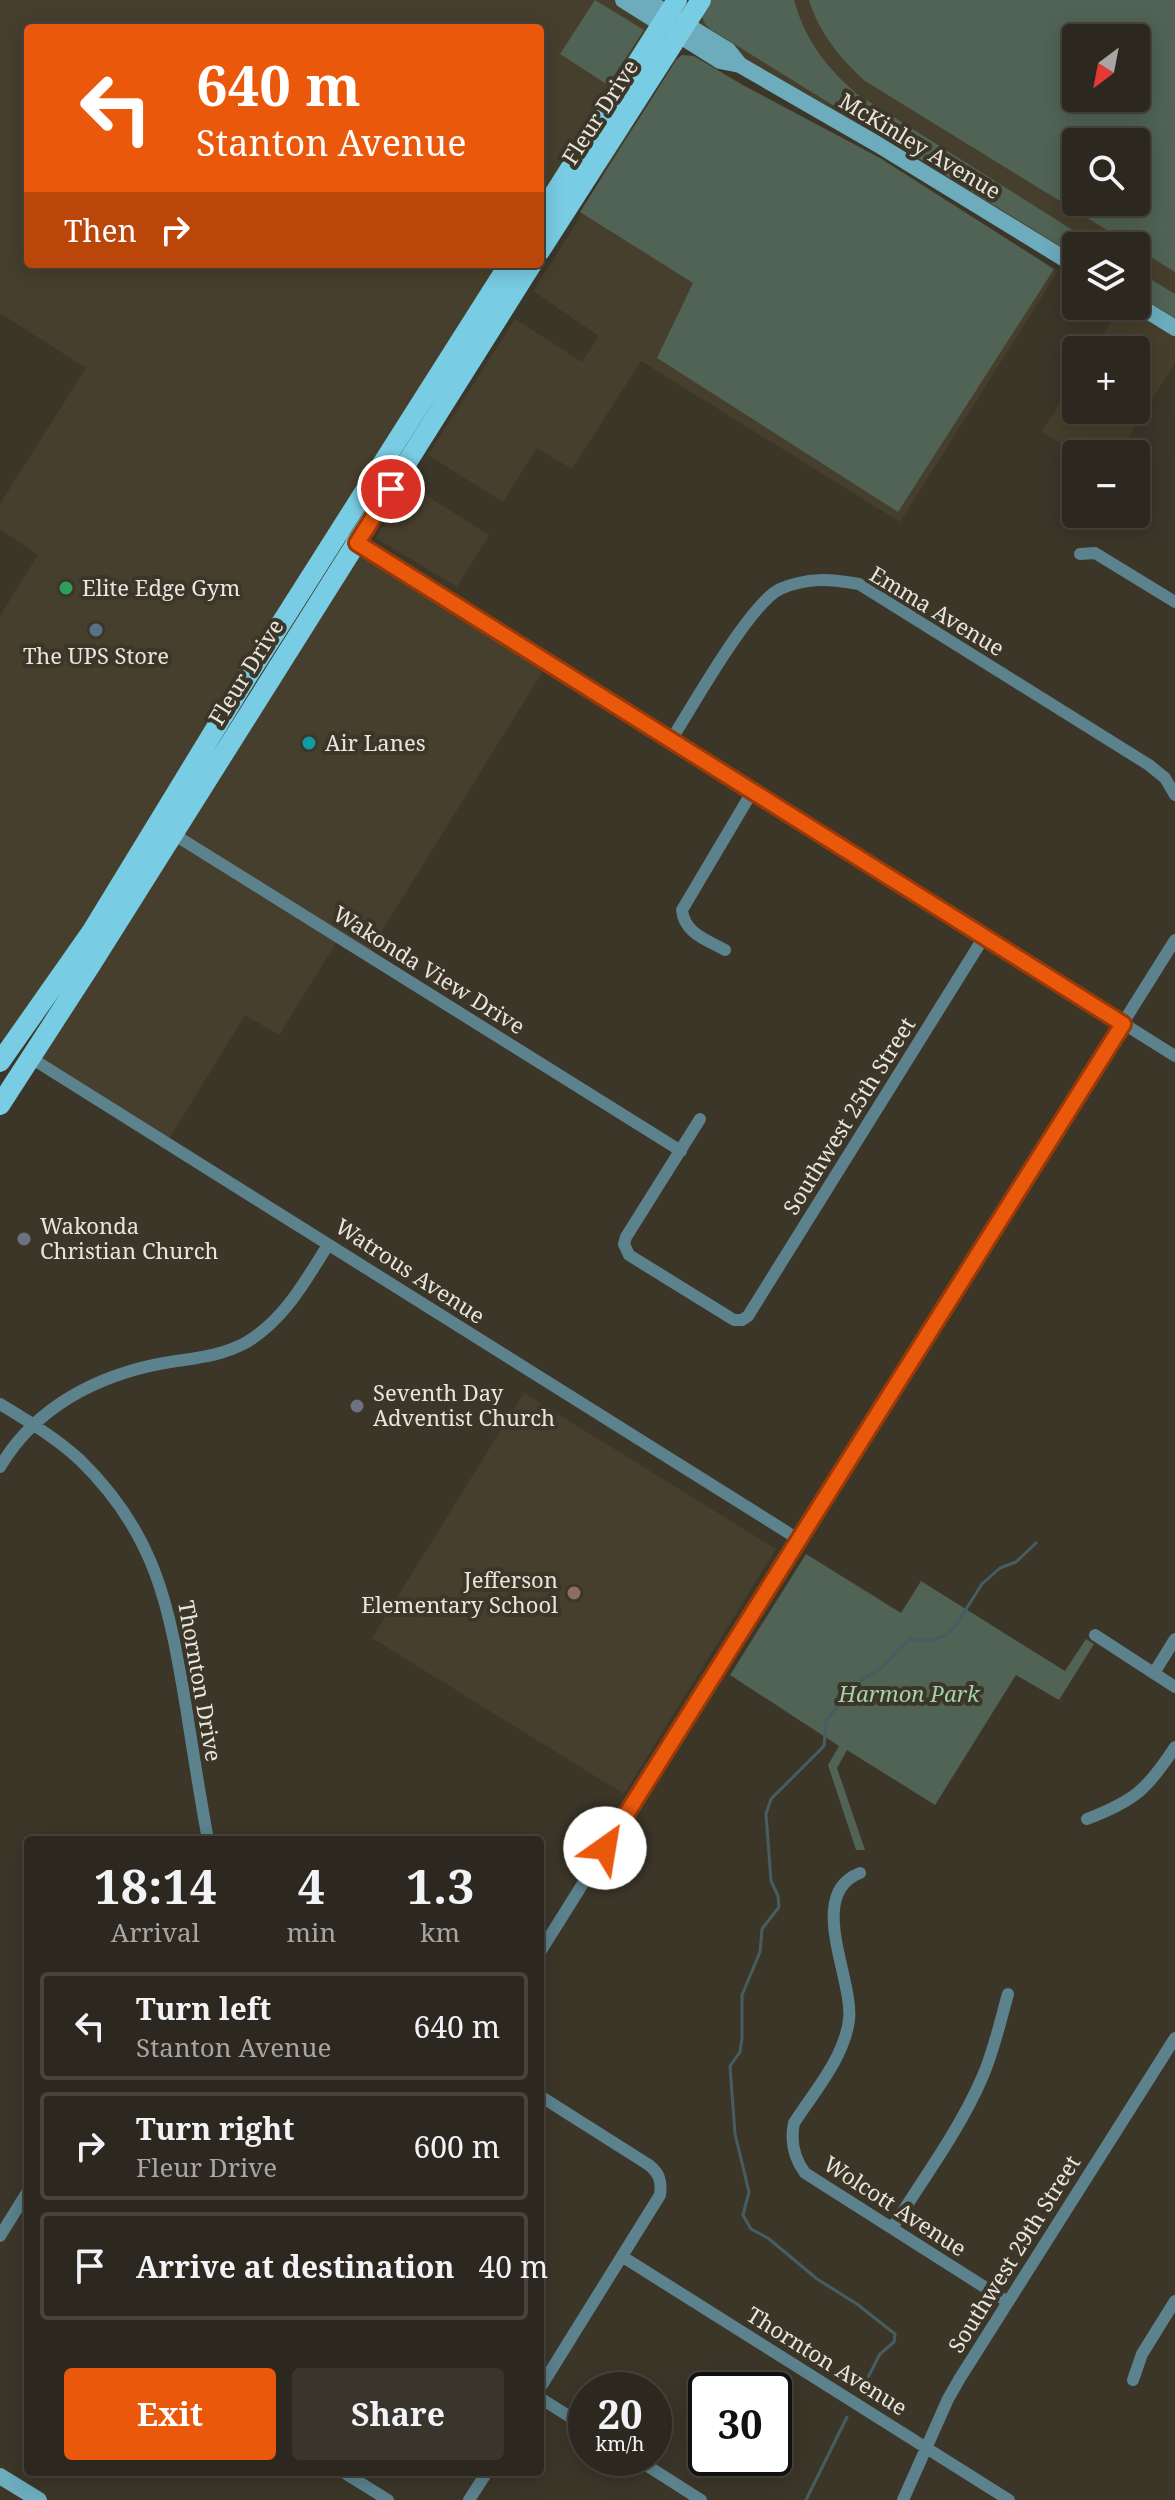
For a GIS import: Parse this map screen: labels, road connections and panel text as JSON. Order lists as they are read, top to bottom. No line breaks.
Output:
{"streets":{"main road":["Fleur Drive","McKinley Avenue","Watrous Avenue"],"street":["Emma Avenue","Wakonda View Drive","Southwest 25th Street","Thornton Drive","Wolcott Avenue","Southwest 29th Street","Thornton Avenue"]},"crossings":[["Fleur Drive","McKinley Avenue"],["Fleur Drive","Wakonda View Drive"],["Fleur Drive","Watrous Avenue"],["Wakonda View Drive","Southwest 25th Street"],["Wolcott Avenue","Southwest 29th Street"],["Southwest 29th Street","Thornton Avenue"]],"parks":["Harmon Park"],"places":["Elite Edge Gym","The UPS Store","Air Lanes","Wakonda Christian Church","Seventh Day Adventist Church","Jefferson Elementary School"],"north":"bottom left","page":{"map_buttons":["+","−"],"turn":["640 m","Stanton Avenue"],"then":"Then","eta":["18:14","Arrival","4","min","1.3","km"],"list":[{"name":"Turn left","note":"Stanton Avenue","value":"640 m"},{"name":"Turn right","note":"Fleur Drive","value":"600 m"},{"name":"Arrive at destination","value":"40 m"}],"buttons":["Exit","Share"],"speed":"20 km/h","limit":"30"}}
